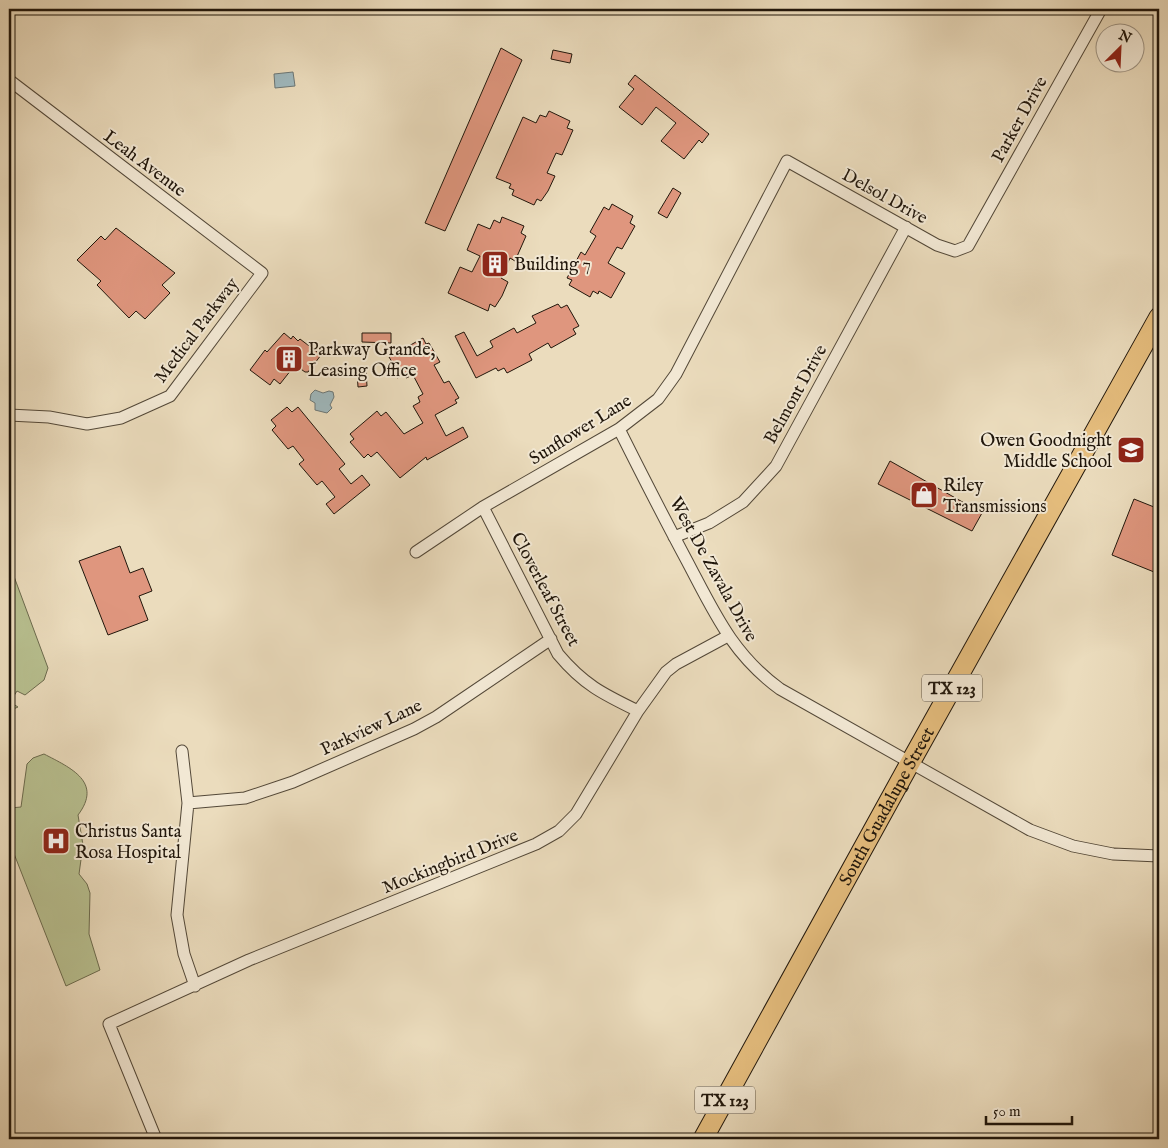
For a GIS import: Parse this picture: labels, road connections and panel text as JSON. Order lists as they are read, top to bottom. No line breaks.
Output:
{"streets":{"main road":["TX 123","South Guadalupe Street"],"street":["Parker Drive","Leah Avenue","Delsol Drive","Medical Parkway","Belmont Drive","Sunflower Lane","West De Zavala Drive","Cloverleaf Street","Parkview Lane","Mockingbird Drive"]},"crossings":[["Parker Drive","Delsol Drive"],["Leah Avenue","Medical Parkway"],["Delsol Drive","Belmont Drive"],["Delsol Drive","Sunflower Lane"],["Belmont Drive","West De Zavala Drive"],["Sunflower Lane","West De Zavala Drive"],["Sunflower Lane","Cloverleaf Street"],["West De Zavala Drive","South Guadalupe Street"],["West De Zavala Drive","Mockingbird Drive"],["Cloverleaf Street","Parkview Lane"],["Cloverleaf Street","Mockingbird Drive"]],"places":{"building":["Building 7","Parkway Grande, Leasing Office"],"school or university":["Owen Goodnight Middle School"],"shop":["Riley Transmissions"],"hospital":["Christus Santa Rosa Hospital"]},"scale_bar":"50 m","north":"top right"}
